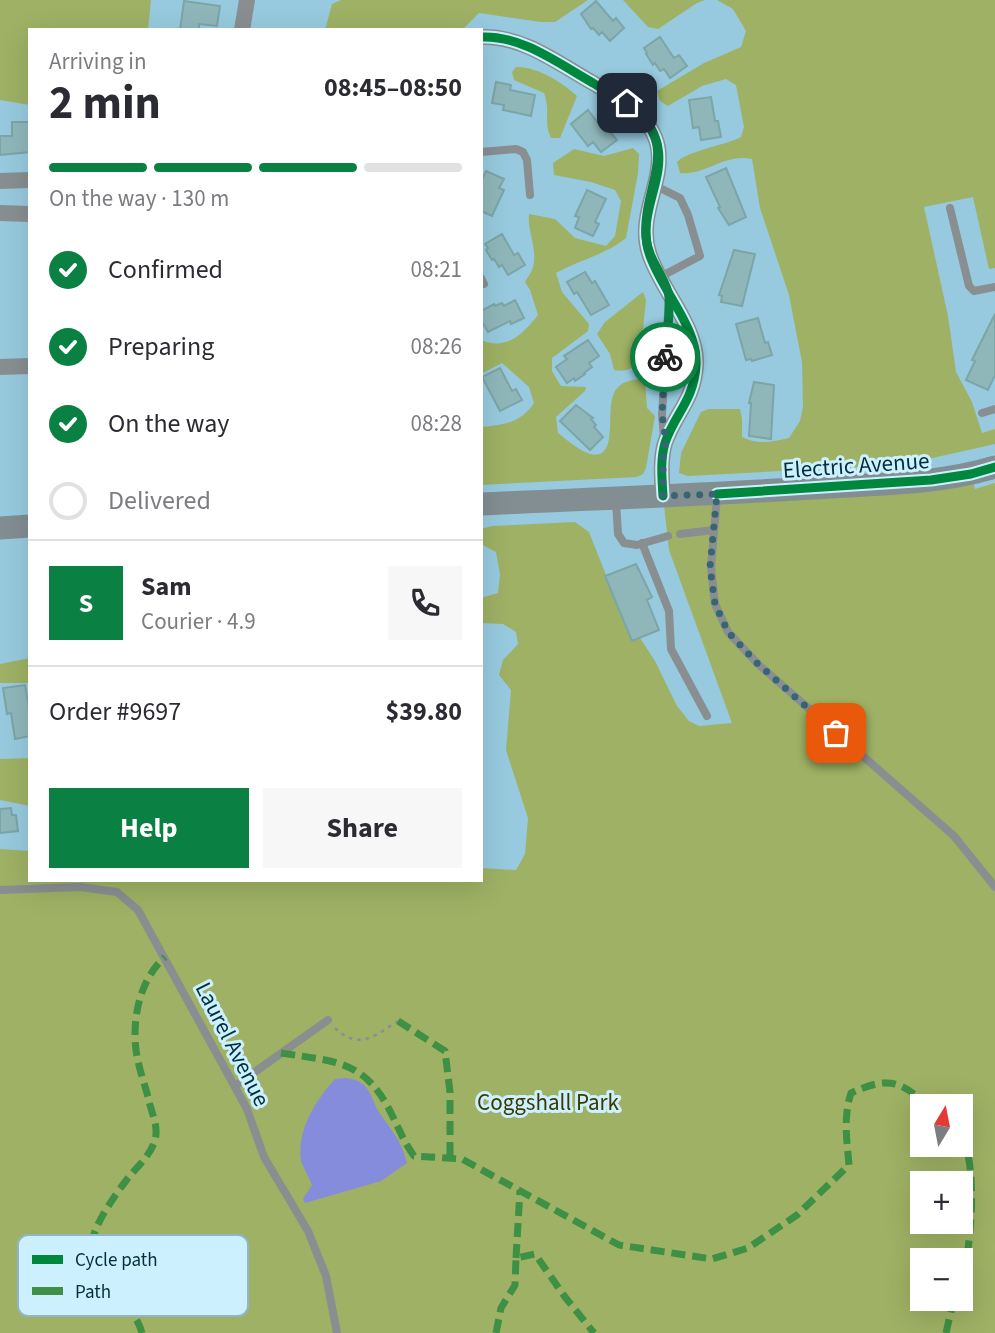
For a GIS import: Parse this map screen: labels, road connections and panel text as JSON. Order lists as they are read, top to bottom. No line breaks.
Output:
{"streets":{"main road":["Electric Avenue"],"lane":["Laurel Avenue"]},"parks":["Coggshall Park"],"legend":["Cycle path","Path"],"north":"top","page":{"heading":["2 min","Arriving in","08:45–08:50"],"panel":["Sam","Courier · 4.9","Order #9697","$39.80"],"bar":"On the way · 130 m","list":[["Confirmed","08:21"],["Preparing","08:26"],["On the way","08:28"],"Delivered"],"round":"S","buttons":["Help","Share"],"map_buttons":["+","−"]}}
